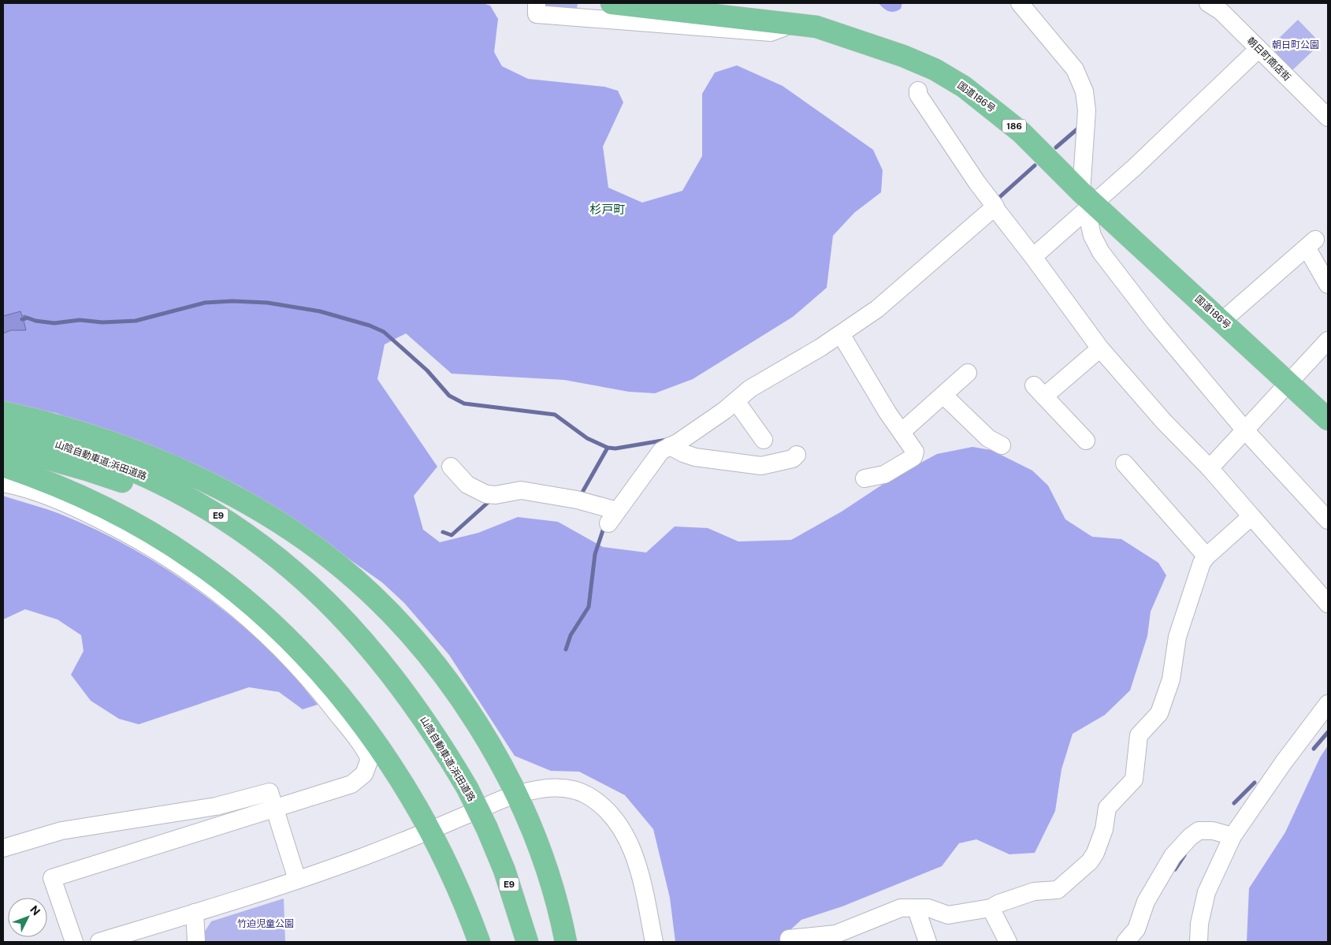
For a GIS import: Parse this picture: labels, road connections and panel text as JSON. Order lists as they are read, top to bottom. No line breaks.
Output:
{"streets":{"highway":["国道186号","186","山陰自動車道;浜田道路","E9"],"street":["朝日町商店街"]},"districts":["杉戸町"],"parks":["朝日町公園","竹迫児童公園"],"north":"top right"}
